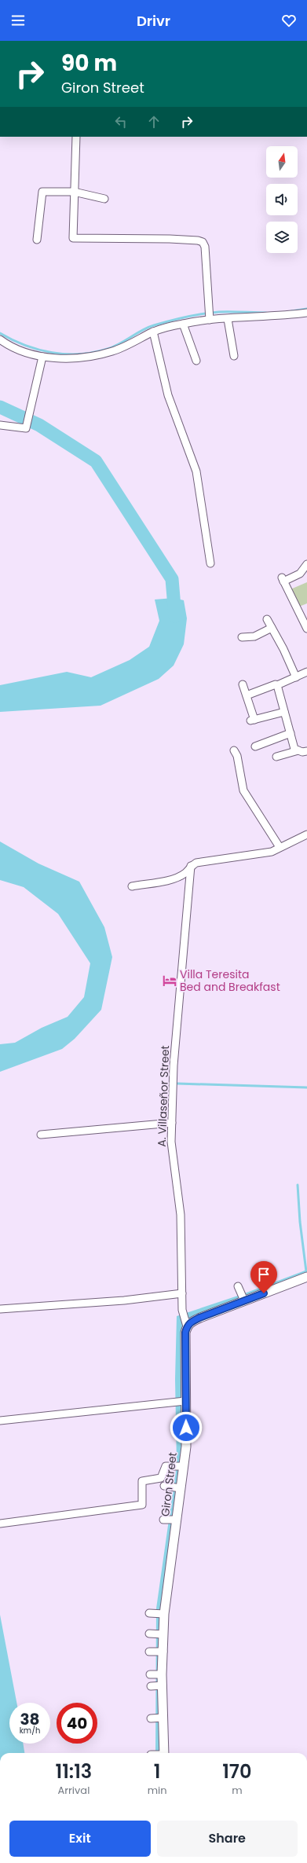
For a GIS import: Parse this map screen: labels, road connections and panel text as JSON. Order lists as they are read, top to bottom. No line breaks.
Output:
{"streets":{"street":["A. Villaseñor Street","Giron Street"]},"crossings":[["A. Villaseñor Street","Giron Street"]],"places":{"hotel":["Villa Teresita Bed and Breakfast"]},"north":"top","page":{"header":"Drivr","turn":["90 m","Giron Street"],"speed":"38 km/h","limit":"40","eta":["11:13","Arrival","1","min","170","m"],"buttons":["Exit","Share"]}}
